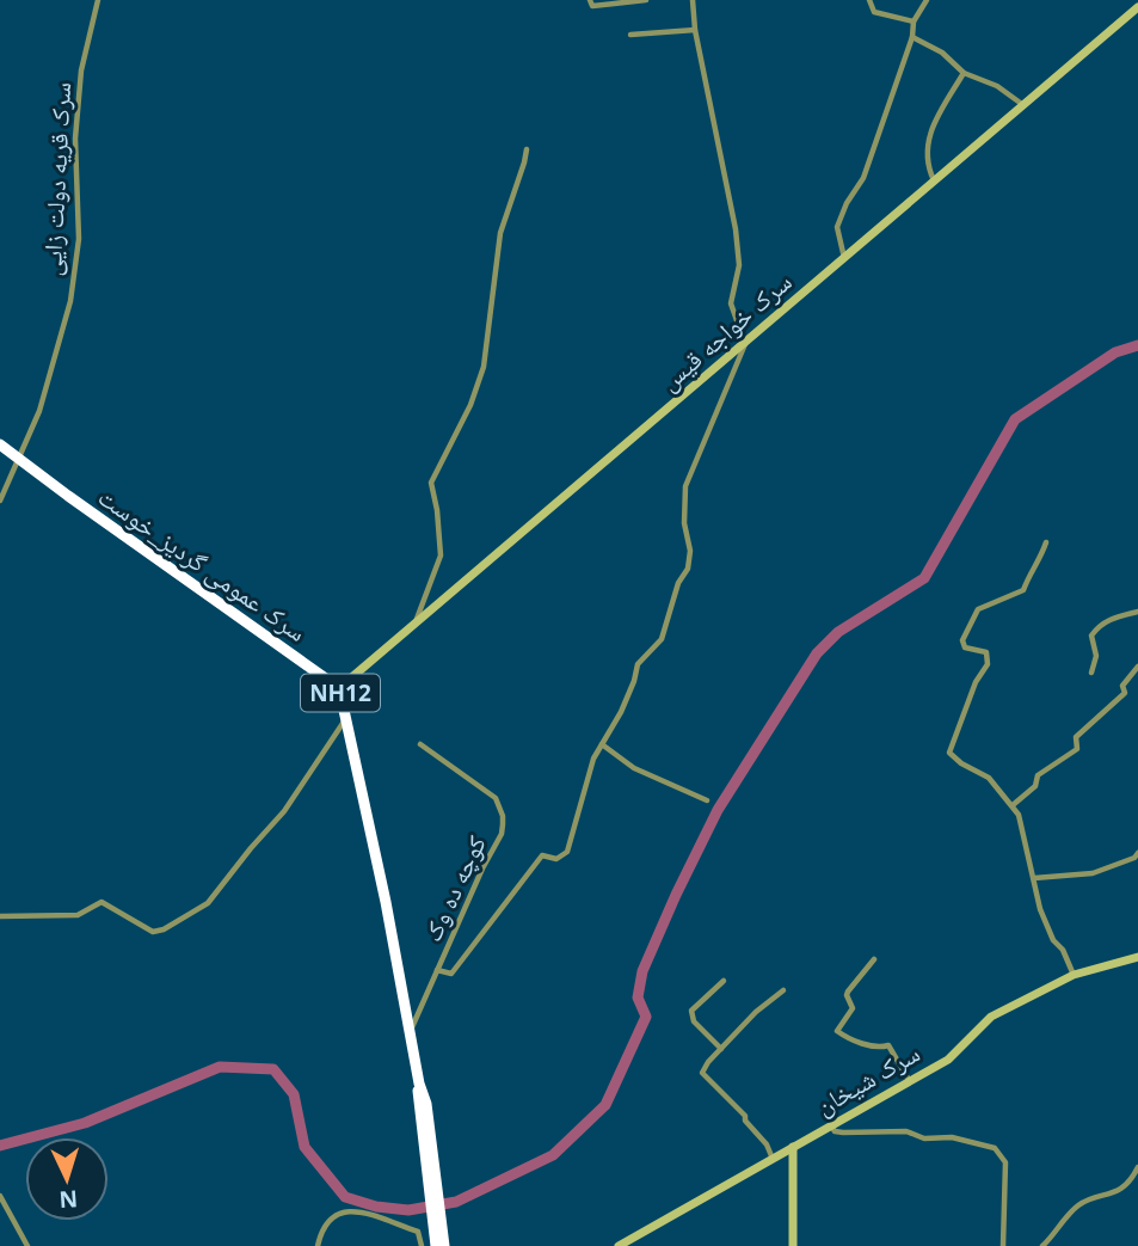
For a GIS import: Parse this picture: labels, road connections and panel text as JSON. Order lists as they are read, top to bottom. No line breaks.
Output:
{"streets":{"highway":["سرک عمومی گردیز_خوست","NH12"],"street":["سرک قریه دولت زایی","سرک خواجه قیس","کوچه ده وک","سرک شیخان"]},"crossings":[["سرک قریه دولت زایی","سرک عمومی گردیز_خوست"],["سرک خواجه قیس","سرک عمومی گردیز_خوست"],["سرک خواجه قیس","NH12"],["سرک عمومی گردیز_خوست","NH12"],["NH12","کوچه ده وک"]],"north":"bottom"}
